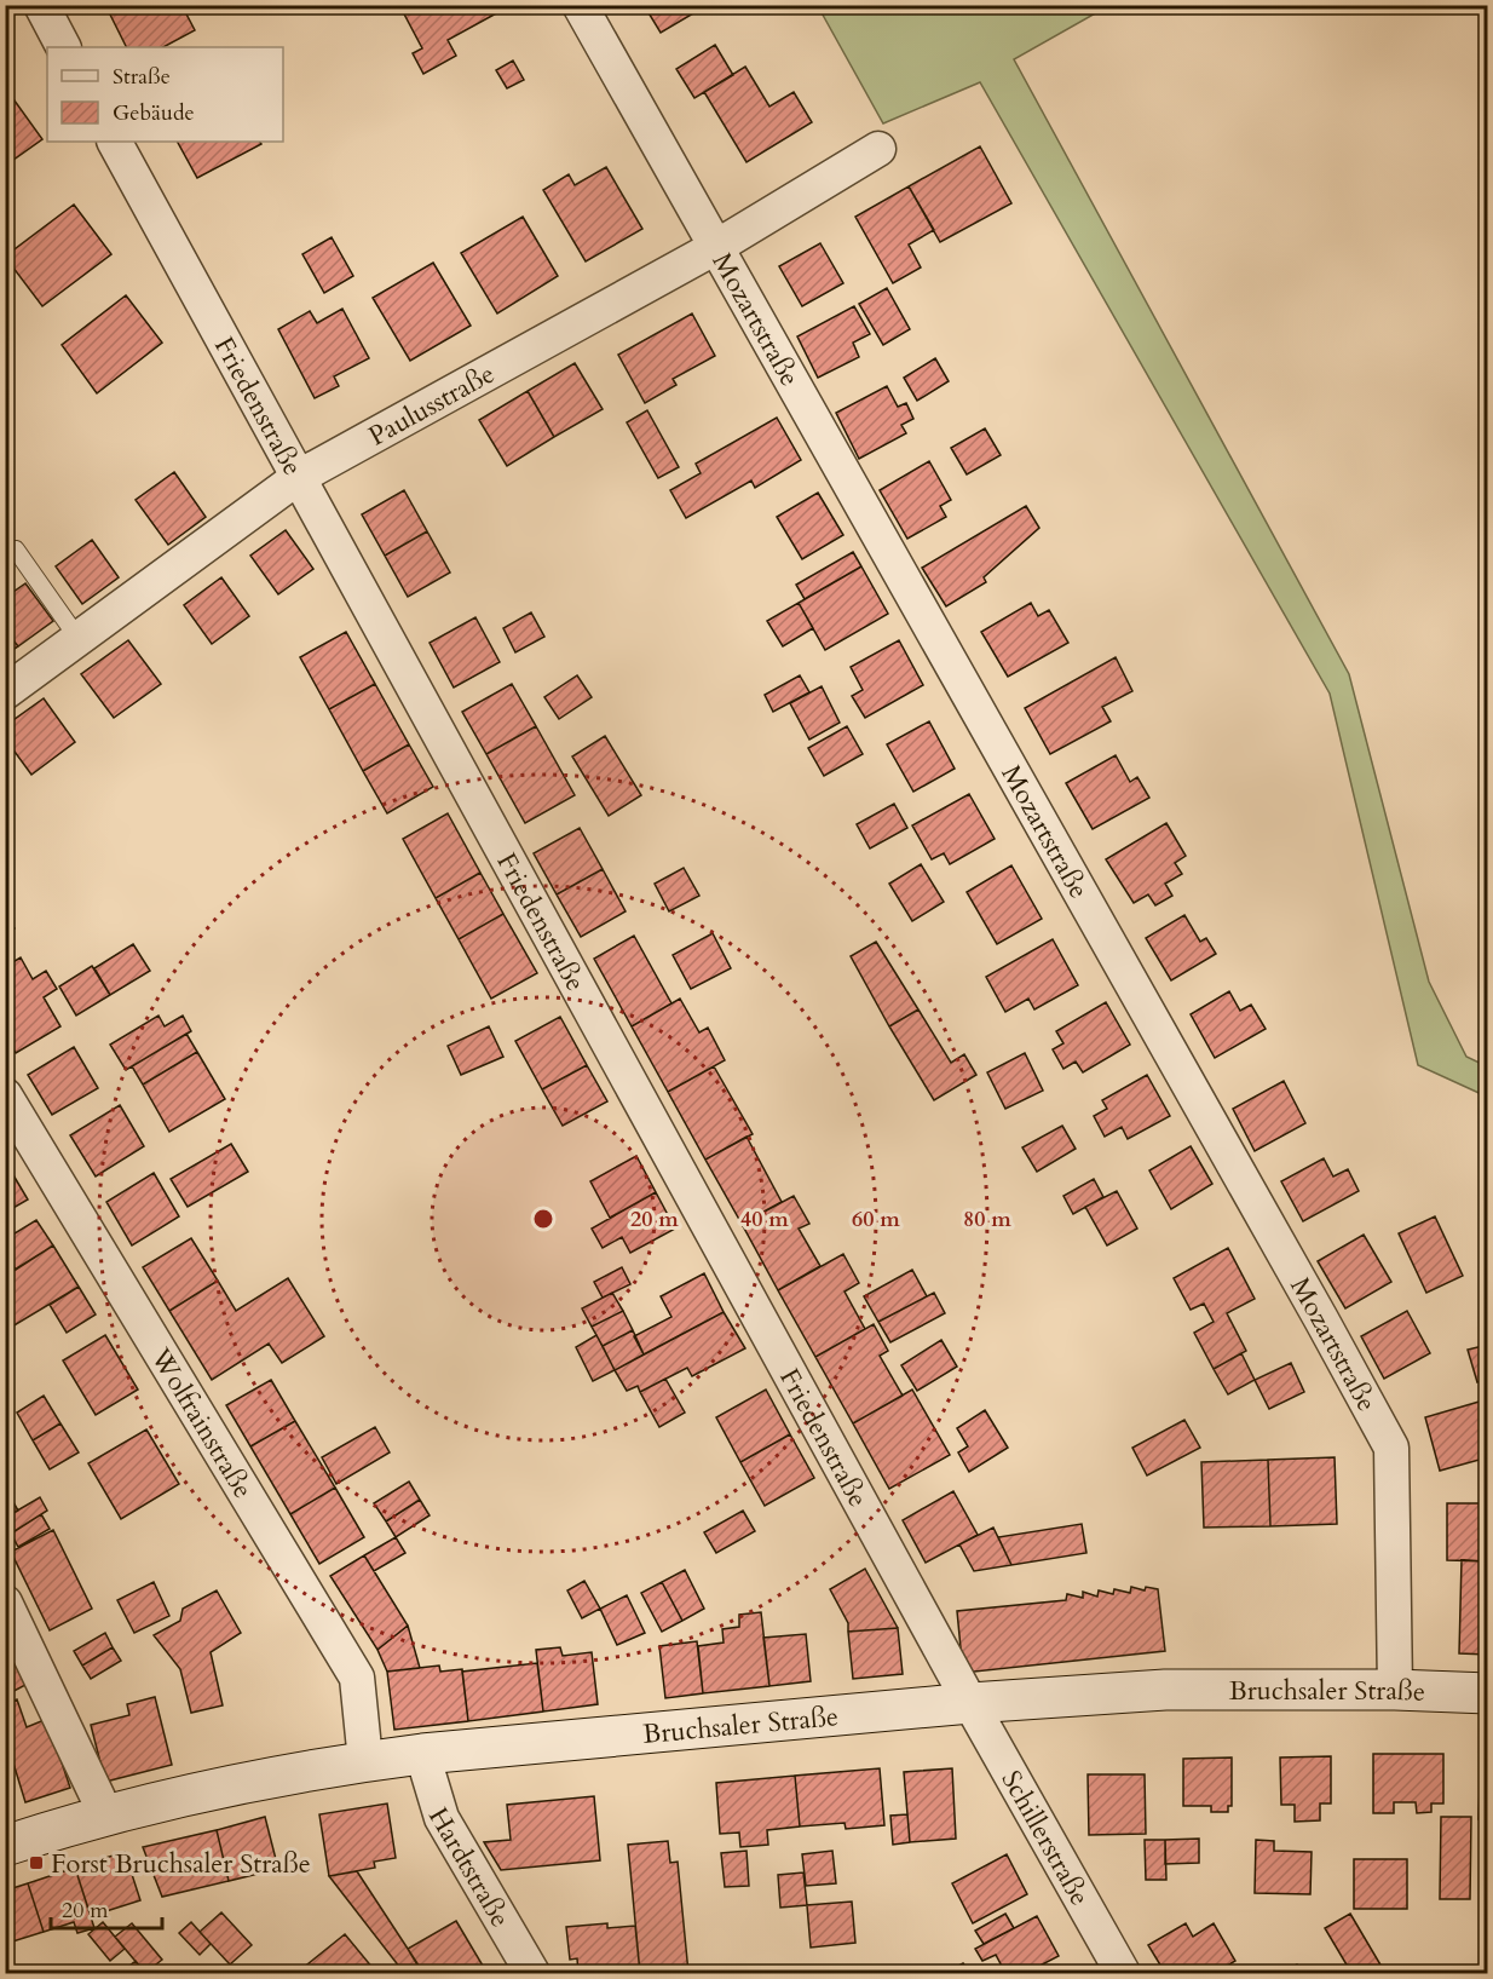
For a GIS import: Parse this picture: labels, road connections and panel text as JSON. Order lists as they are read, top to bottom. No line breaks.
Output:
{"streets":{"street":["Mozartstraße","Paulusstraße","Friedenstraße","Wolfrainstraße","Bruchsaler Straße","Schillerstraße","Hardtstraße"]},"crossings":[["Mozartstraße","Paulusstraße"],["Mozartstraße","Bruchsaler Straße"],["Paulusstraße","Friedenstraße"],["Friedenstraße","Bruchsaler Straße"],["Friedenstraße","Schillerstraße"],["Wolfrainstraße","Bruchsaler Straße"],["Bruchsaler Straße","Schillerstraße"],["Bruchsaler Straße","Hardtstraße"]],"places":{"transit":["Forst Bruchsaler Straße"]},"legend":["Straße","Gebäude"],"scale_bar":"20 m","rings":["20 m","40 m","60 m","80 m"]}
